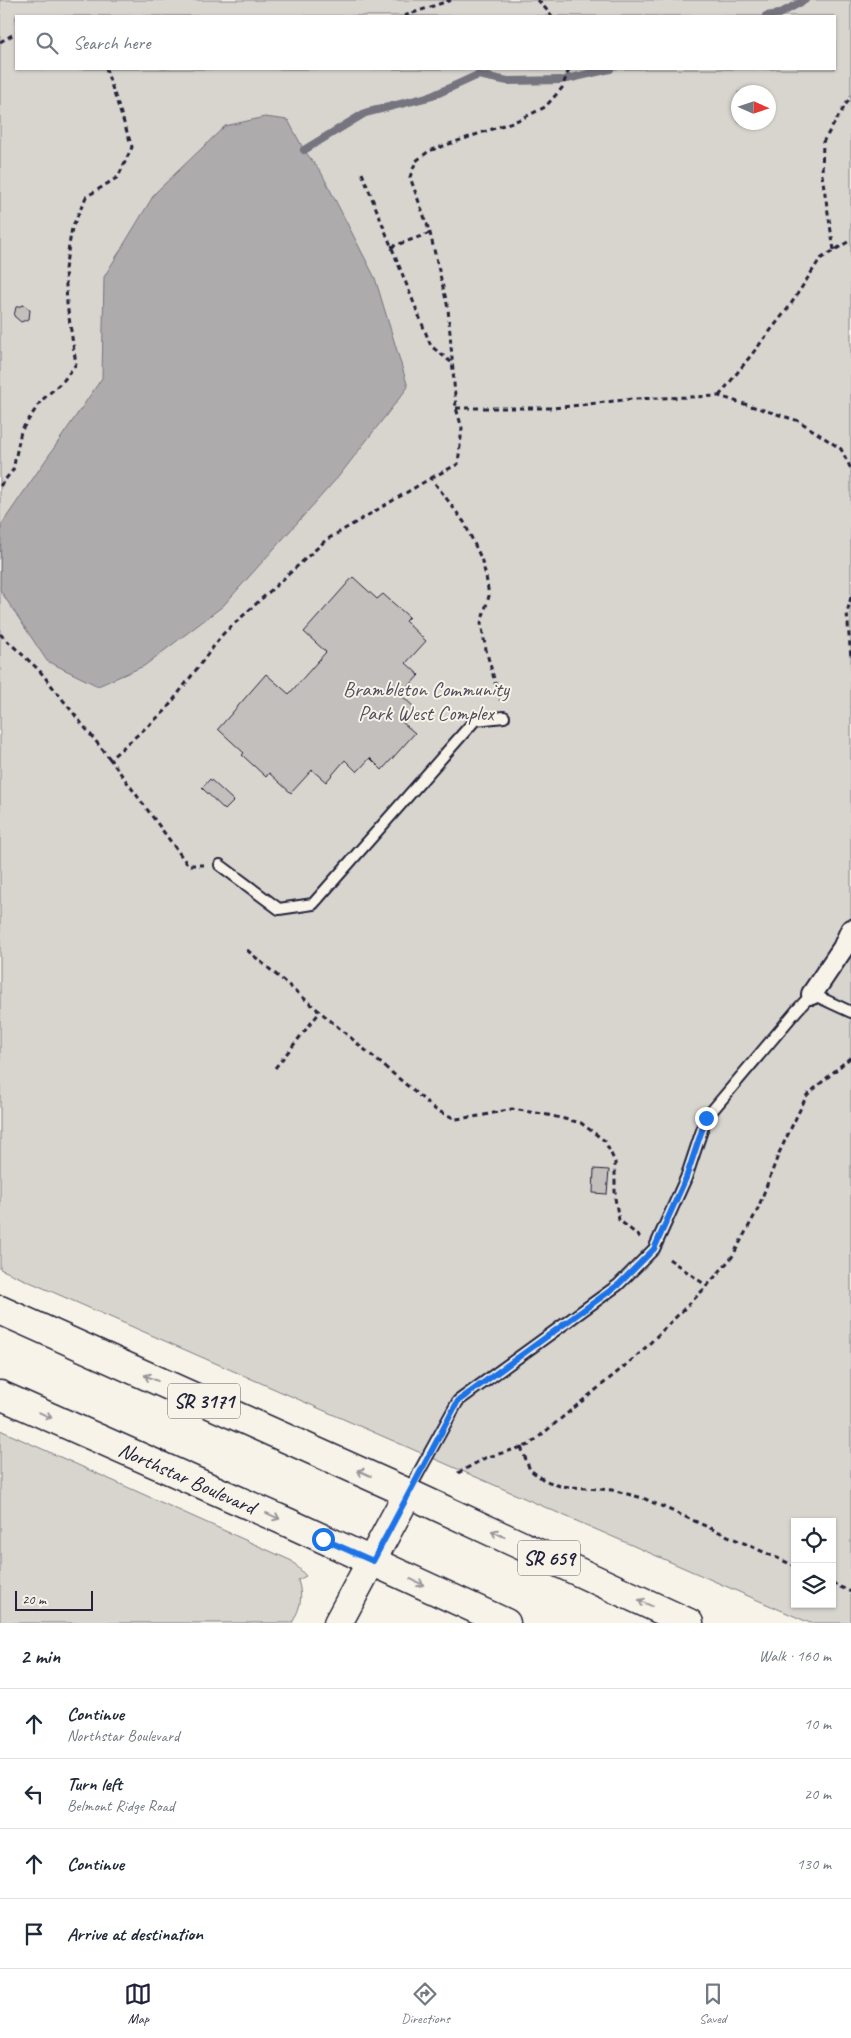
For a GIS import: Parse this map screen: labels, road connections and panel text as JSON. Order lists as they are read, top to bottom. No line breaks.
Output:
{"streets":{"main road":["SR 3171","Northstar Boulevard","SR 659"]},"crossings":[["SR 3171","SR 659"]],"parks":["Brambleton Community Park West Complex"],"scale_bar":"20 m","north":"right","page":{"search":"Search here","scale":"20 m","heading":["2 min","Walk · 160 m"],"list":[["Continue","Northstar Boulevard","10 m"],["Turn left","Belmont Ridge Road","20 m"],["Continue","130 m"],"Arrive at destination"],"nav":["Map","Directions","Saved"]}}
